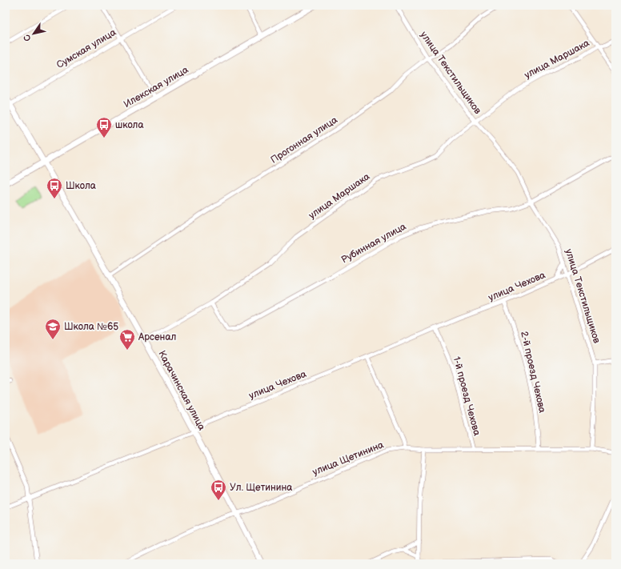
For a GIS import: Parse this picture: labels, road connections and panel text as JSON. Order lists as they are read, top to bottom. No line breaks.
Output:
{"streets":{"street":["Сумская улица","улица Маршака","улица Текстильщиков","Илекская улица","Прогонная улица","Рубинная улица","улица Чехова","2-й проезд Чехова","Карачинская улица","1-й проезд Чехова","улица Щетинина"]},"crossings":[["Сумская улица","Карачинская улица"],["улица Маршака","улица Текстильщиков"],["улица Маршака","Рубинная улица"],["улица Маршака","Карачинская улица"],["улица Текстильщиков","Прогонная улица"],["улица Текстильщиков","Рубинная улица"],["улица Текстильщиков","улица Чехова"],["улица Текстильщиков","улица Щетинина"],["Илекская улица","Карачинская улица"],["Прогонная улица","Карачинская улица"],["улица Чехова","2-й проезд Чехова"],["улица Чехова","Карачинская улица"],["улица Чехова","1-й проезд Чехова"],["2-й проезд Чехова","улица Щетинина"],["Карачинская улица","улица Щетинина"],["1-й проезд Чехова","улица Щетинина"]],"places":{"bus stop":["школа","Школа","Ул. Щетинина"],"school or university":["Школа №65"],"supermarket":["Арсенал"]},"north":"bottom left"}
